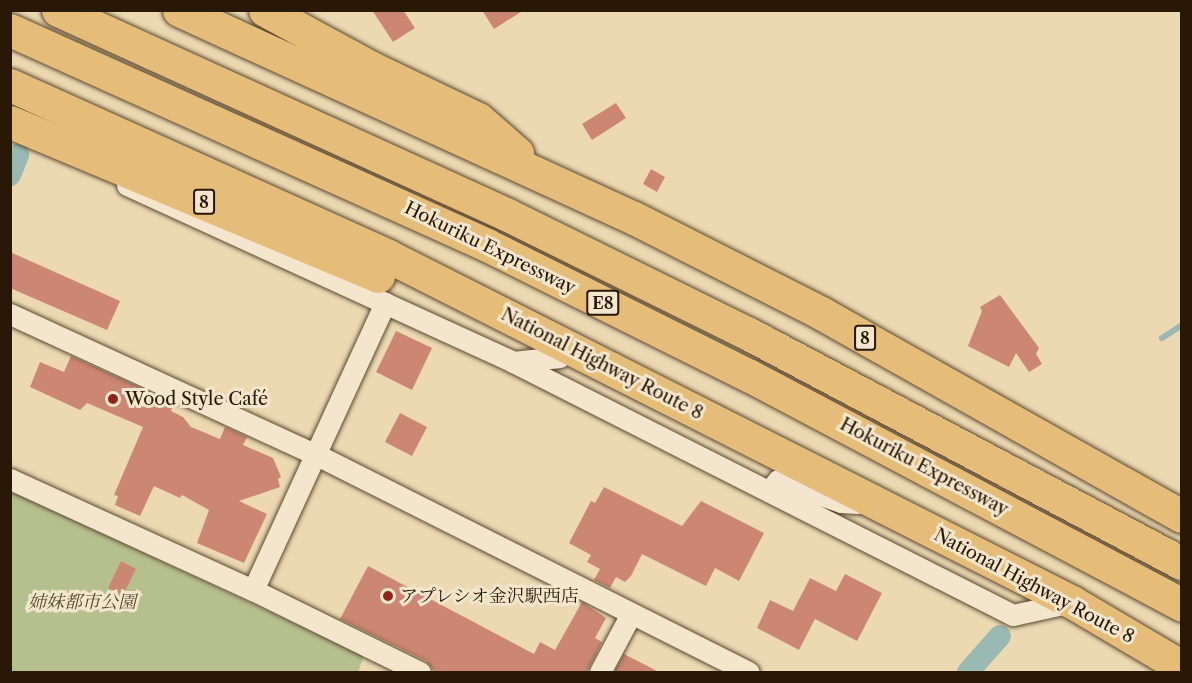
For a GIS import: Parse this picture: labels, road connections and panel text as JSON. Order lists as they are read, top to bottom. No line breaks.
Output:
{"streets":{"highway":["8","Hokuriku Expressway","E8","National Highway Route 8"]},"crossings":[["8","National Highway Route 8"]],"parks":["姉妹都市公園"],"places":["Wood Style Café","アプレシオ金沢駅西店"]}
